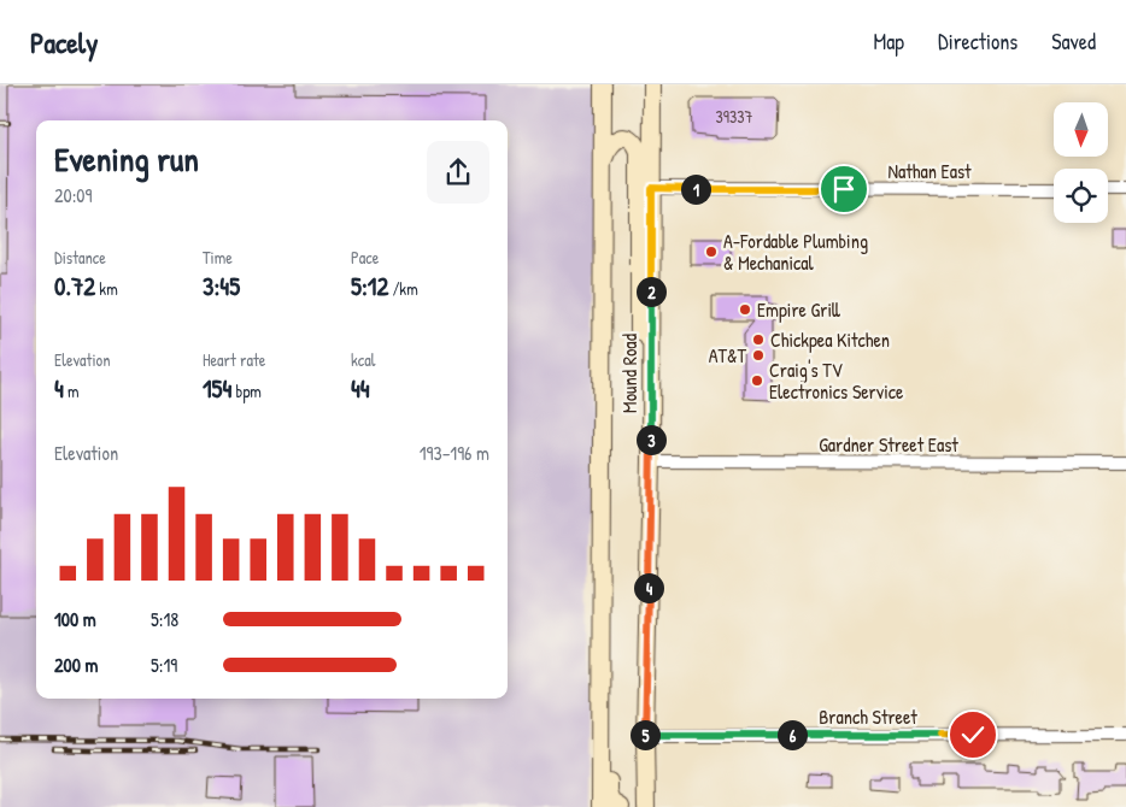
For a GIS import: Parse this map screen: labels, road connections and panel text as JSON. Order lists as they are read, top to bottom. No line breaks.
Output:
{"streets":{"main road":["Mound Road"],"street":["Nathan East","Gardner Street East","Branch Street"]},"crossings":[["Nathan East","Mound Road"],["Mound Road","Gardner Street East"],["Mound Road","Branch Street"]],"places":["A-Fordable Plumbing & Mechanical","Empire Grill","Chickpea Kitchen","AT&T","Craig's TV Electronics Service"],"house_numbers":["39337"],"north":"bottom","page":{"header":"Pacely","nav":["Map","Directions","Saved"],"heading":["Evening run","20:09"],"pins":["1","2","3","4","5","6"],"stats":[["Distance","0.72 km"],["Time","3:45"],["Pace","5:12 /km"],["Elevation","4 m"],["Heart rate","154 bpm"],["kcal","44"]],"chart":["Elevation","193–196 m"],"list":[{"name":"100 m","note":"5:18"},{"name":"200 m","note":"5:19"}]}}
